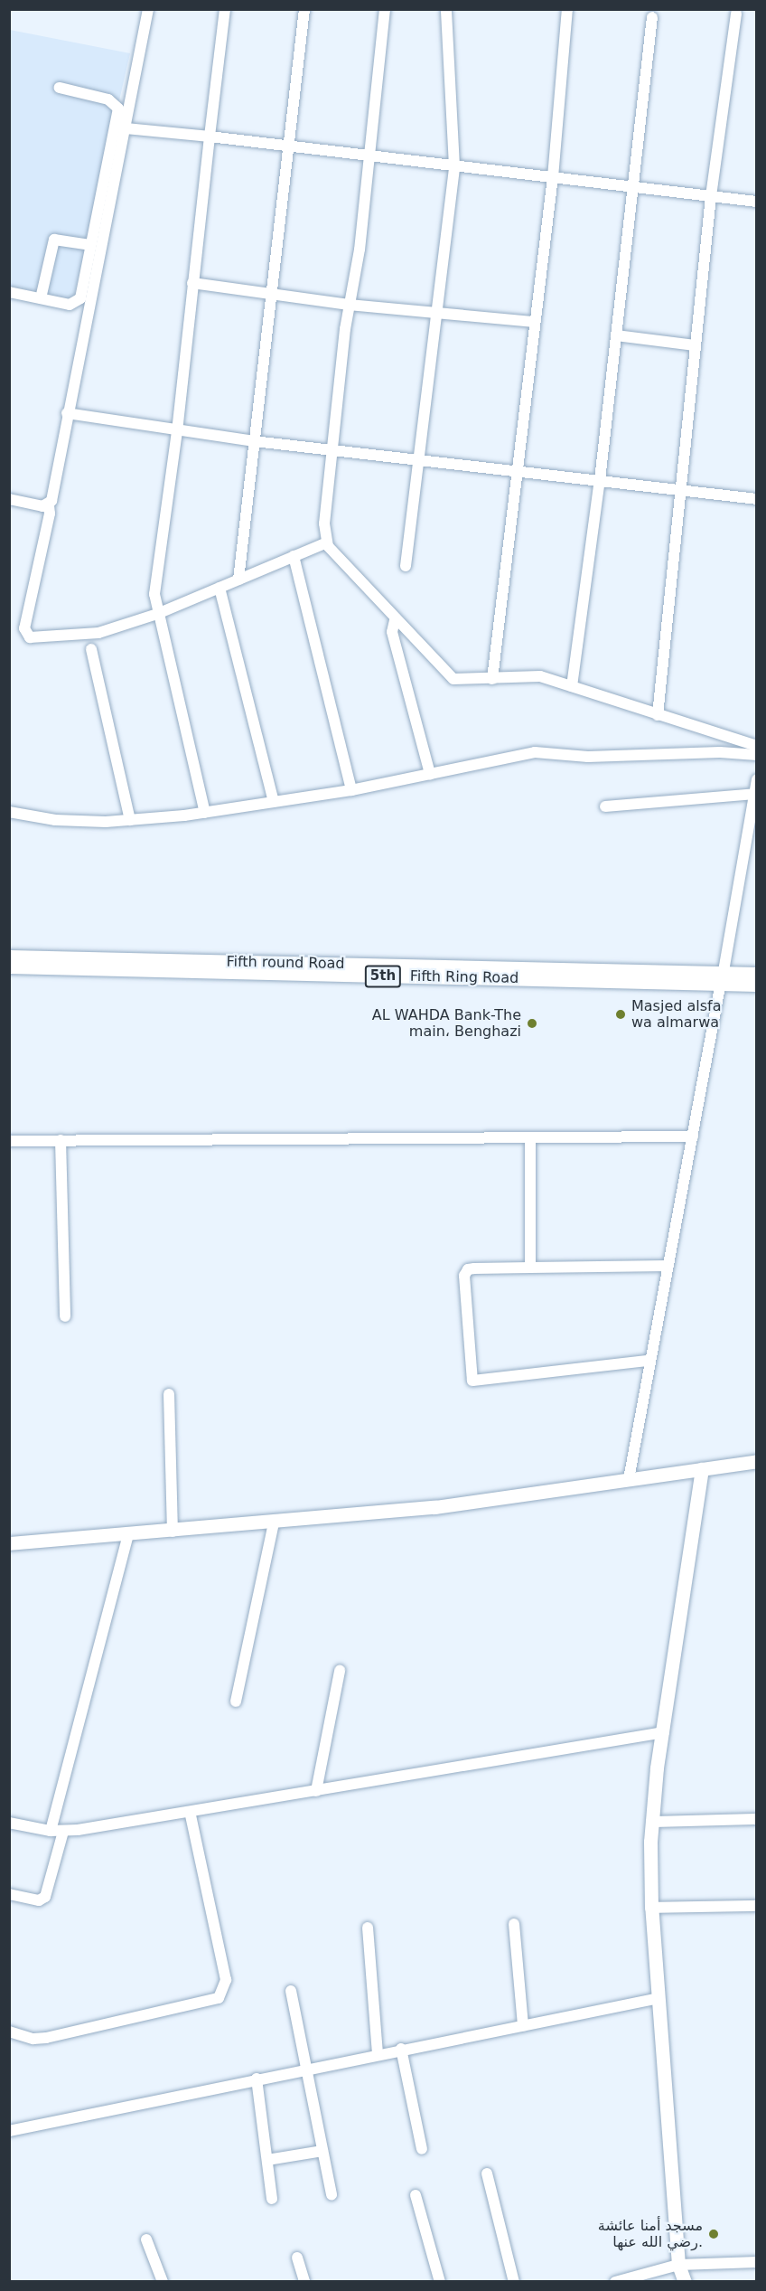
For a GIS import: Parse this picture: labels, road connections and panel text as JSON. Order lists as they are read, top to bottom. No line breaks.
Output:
{"streets":{"main road":["5th","Fifth Ring Road"]},"crossings":[["5th","Fifth Ring Road"]],"places":["Masjed alsfa wa almarwa","AL WAHDA Bank-The main، Benghazi","مسجد أمنا عائشة رضي الله عنها."]}
